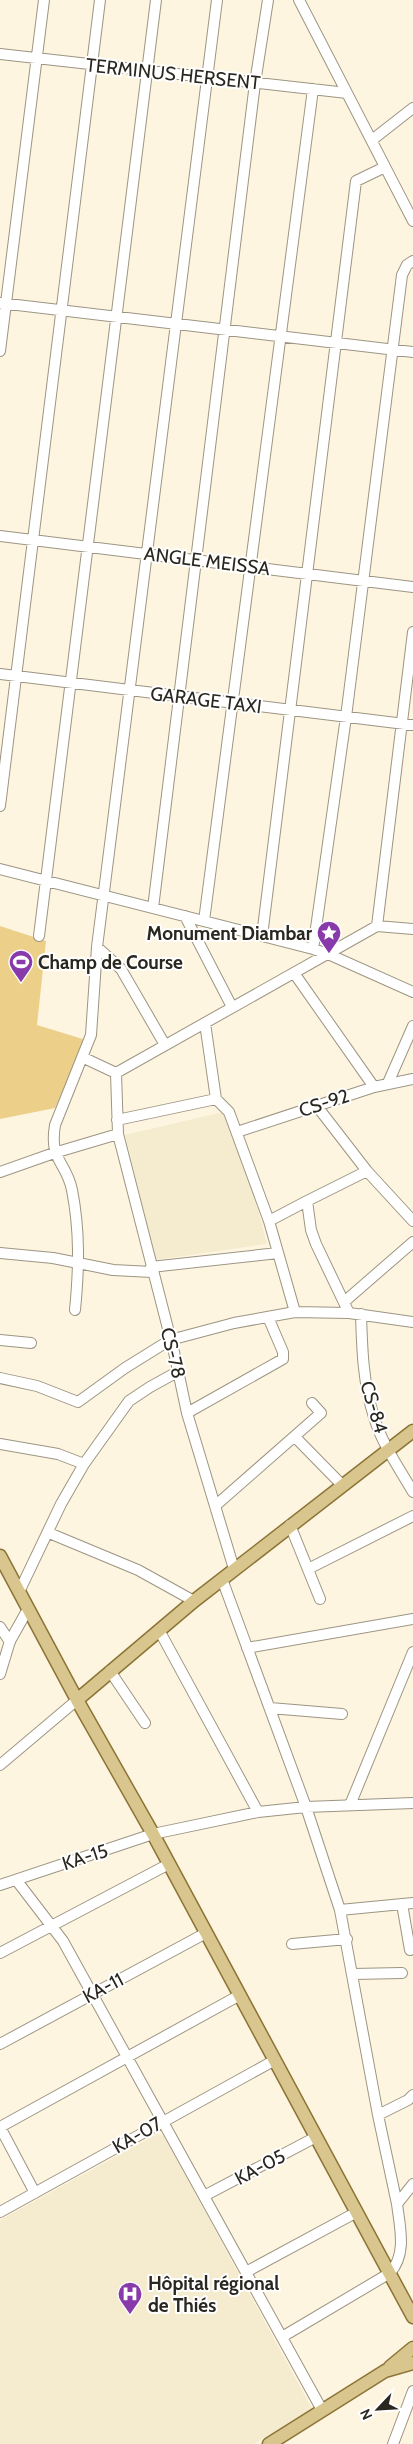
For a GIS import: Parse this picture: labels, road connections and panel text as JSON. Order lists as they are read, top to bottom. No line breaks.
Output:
{"streets":{"street":["TERMINUS HERSENT","ANGLE MEISSA","GARAGE TAXI","CS-92","CS-78","CS-84","KA-15","KA-11","KA-07","KA-05"]},"places":{"place":["Monument Diambar"],"sports":["Champ de Course"],"hospital":["Hôpital régional de Thiés"]},"north":"bottom left"}
